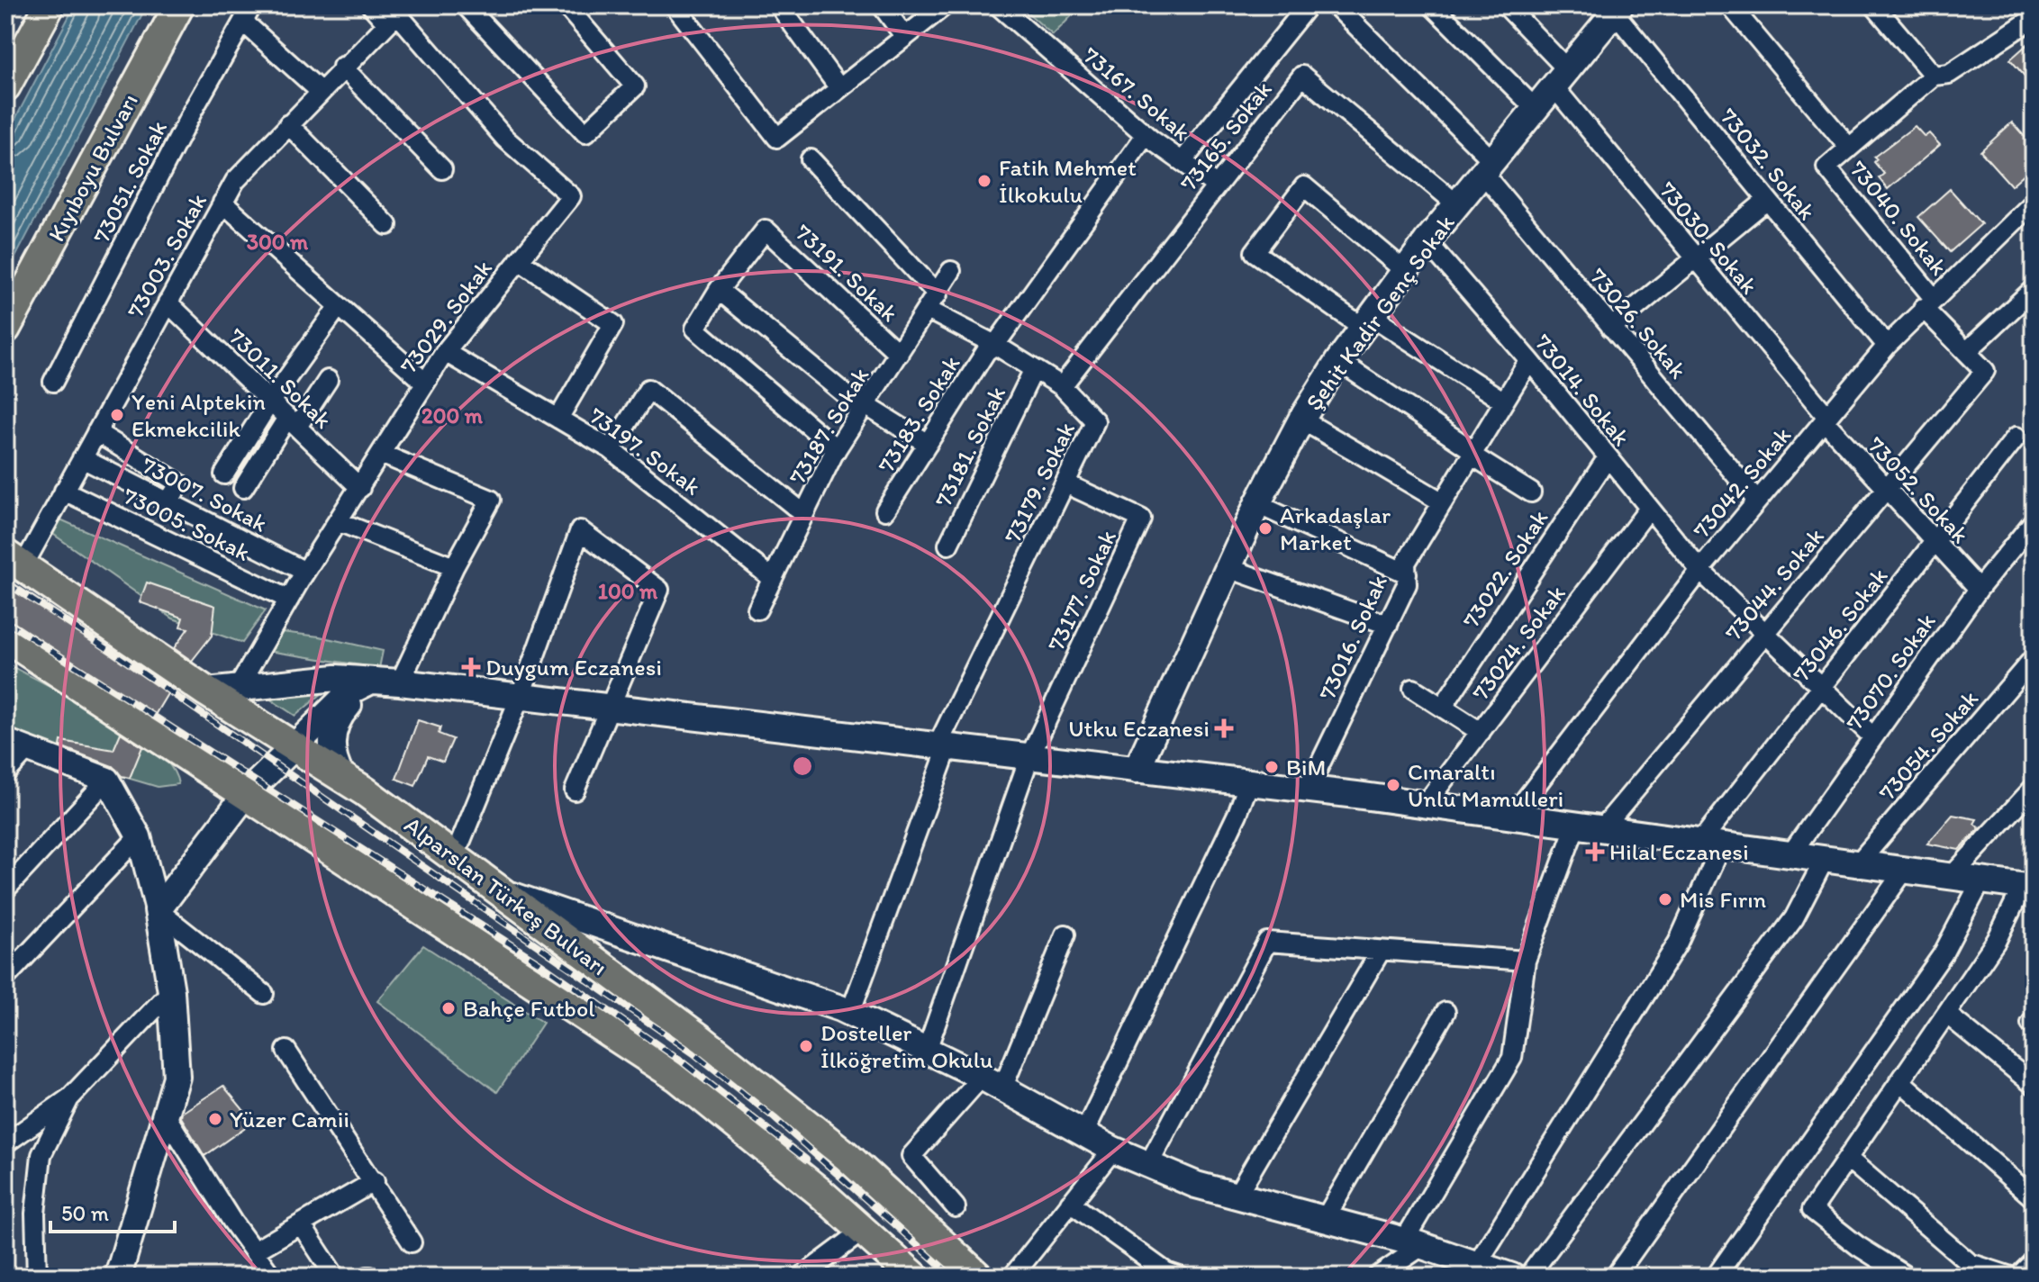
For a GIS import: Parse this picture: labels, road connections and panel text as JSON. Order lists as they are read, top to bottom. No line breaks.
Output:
{"streets":{"main road":["Kıyıboyu Bulvarı","Şehit Kadir Genç Sokak","Alparslan Türkeş Bulvarı"],"street":["73167. Sokak","73165. Sokak","73032. Sokak","73051. Sokak","73040. Sokak","73030. Sokak","73003. Sokak","73191. Sokak","73029. Sokak","73026. Sokak","73011. Sokak","73014. Sokak","73183. Sokak","73187. Sokak","73181. Sokak","73197. Sokak","73179. Sokak","73042. Sokak","73052. Sokak","73007. Sokak","73005. Sokak","73022. Sokak","73044. Sokak","73177. Sokak","73046. Sokak","73016. Sokak","73024. Sokak","73070. Sokak","73054. Sokak"]},"crossings":[["73167. Sokak","73165. Sokak"],["73167. Sokak","73183. Sokak"],["73165. Sokak","Şehit Kadir Genç Sokak"],["73165. Sokak","73179. Sokak"],["73032. Sokak","Şehit Kadir Genç Sokak"],["73032. Sokak","73042. Sokak"],["73040. Sokak","73042. Sokak"],["73030. Sokak","Şehit Kadir Genç Sokak"],["73030. Sokak","73042. Sokak"],["73030. Sokak","73052. Sokak"],["73003. Sokak","73029. Sokak"],["73003. Sokak","73011. Sokak"],["73003. Sokak","73007. Sokak"],["73003. Sokak","73005. Sokak"],["73003. Sokak","Alparslan Türkeş Bulvarı"],["73191. Sokak","73187. Sokak"],["Şehit Kadir Genç Sokak","73026. Sokak"],["Şehit Kadir Genç Sokak","73014. Sokak"],["73029. Sokak","73011. Sokak"],["73029. Sokak","73197. Sokak"],["73029. Sokak","73007. Sokak"],["73029. Sokak","73005. Sokak"],["73026. Sokak","73042. Sokak"],["73014. Sokak","73042. Sokak"],["73014. Sokak","73022. Sokak"],["73014. Sokak","73044. Sokak"],["73014. Sokak","73046. Sokak"],["73014. Sokak","73016. Sokak"],["73014. Sokak","73024. Sokak"],["73014. Sokak","73070. Sokak"],["73183. Sokak","73179. Sokak"],["73187. Sokak","73197. Sokak"],["73187. Sokak","73179. Sokak"],["73181. Sokak","73179. Sokak"],["73179. Sokak","73177. Sokak"],["73042. Sokak","73052. Sokak"],["73052. Sokak","73044. Sokak"],["73052. Sokak","73046. Sokak"],["73052. Sokak","73070. Sokak"]],"places":{"other":["Fatih Mehmet İlkokulu","Yeni Alptekin Ekmekcilik","Arkadaşlar Market","BiM","Cınaraltı Unlu Mamulleri","Mis Fırın","Bahçe Futbol","Dosteller İlköğretim Okulu","Yüzer Camii"],"health":["Duygum Eczanesi","Utku Eczanesi","Hilal Eczanesi"]},"scale_bar":"50 m","rings":["300 m","200 m","100 m"]}
